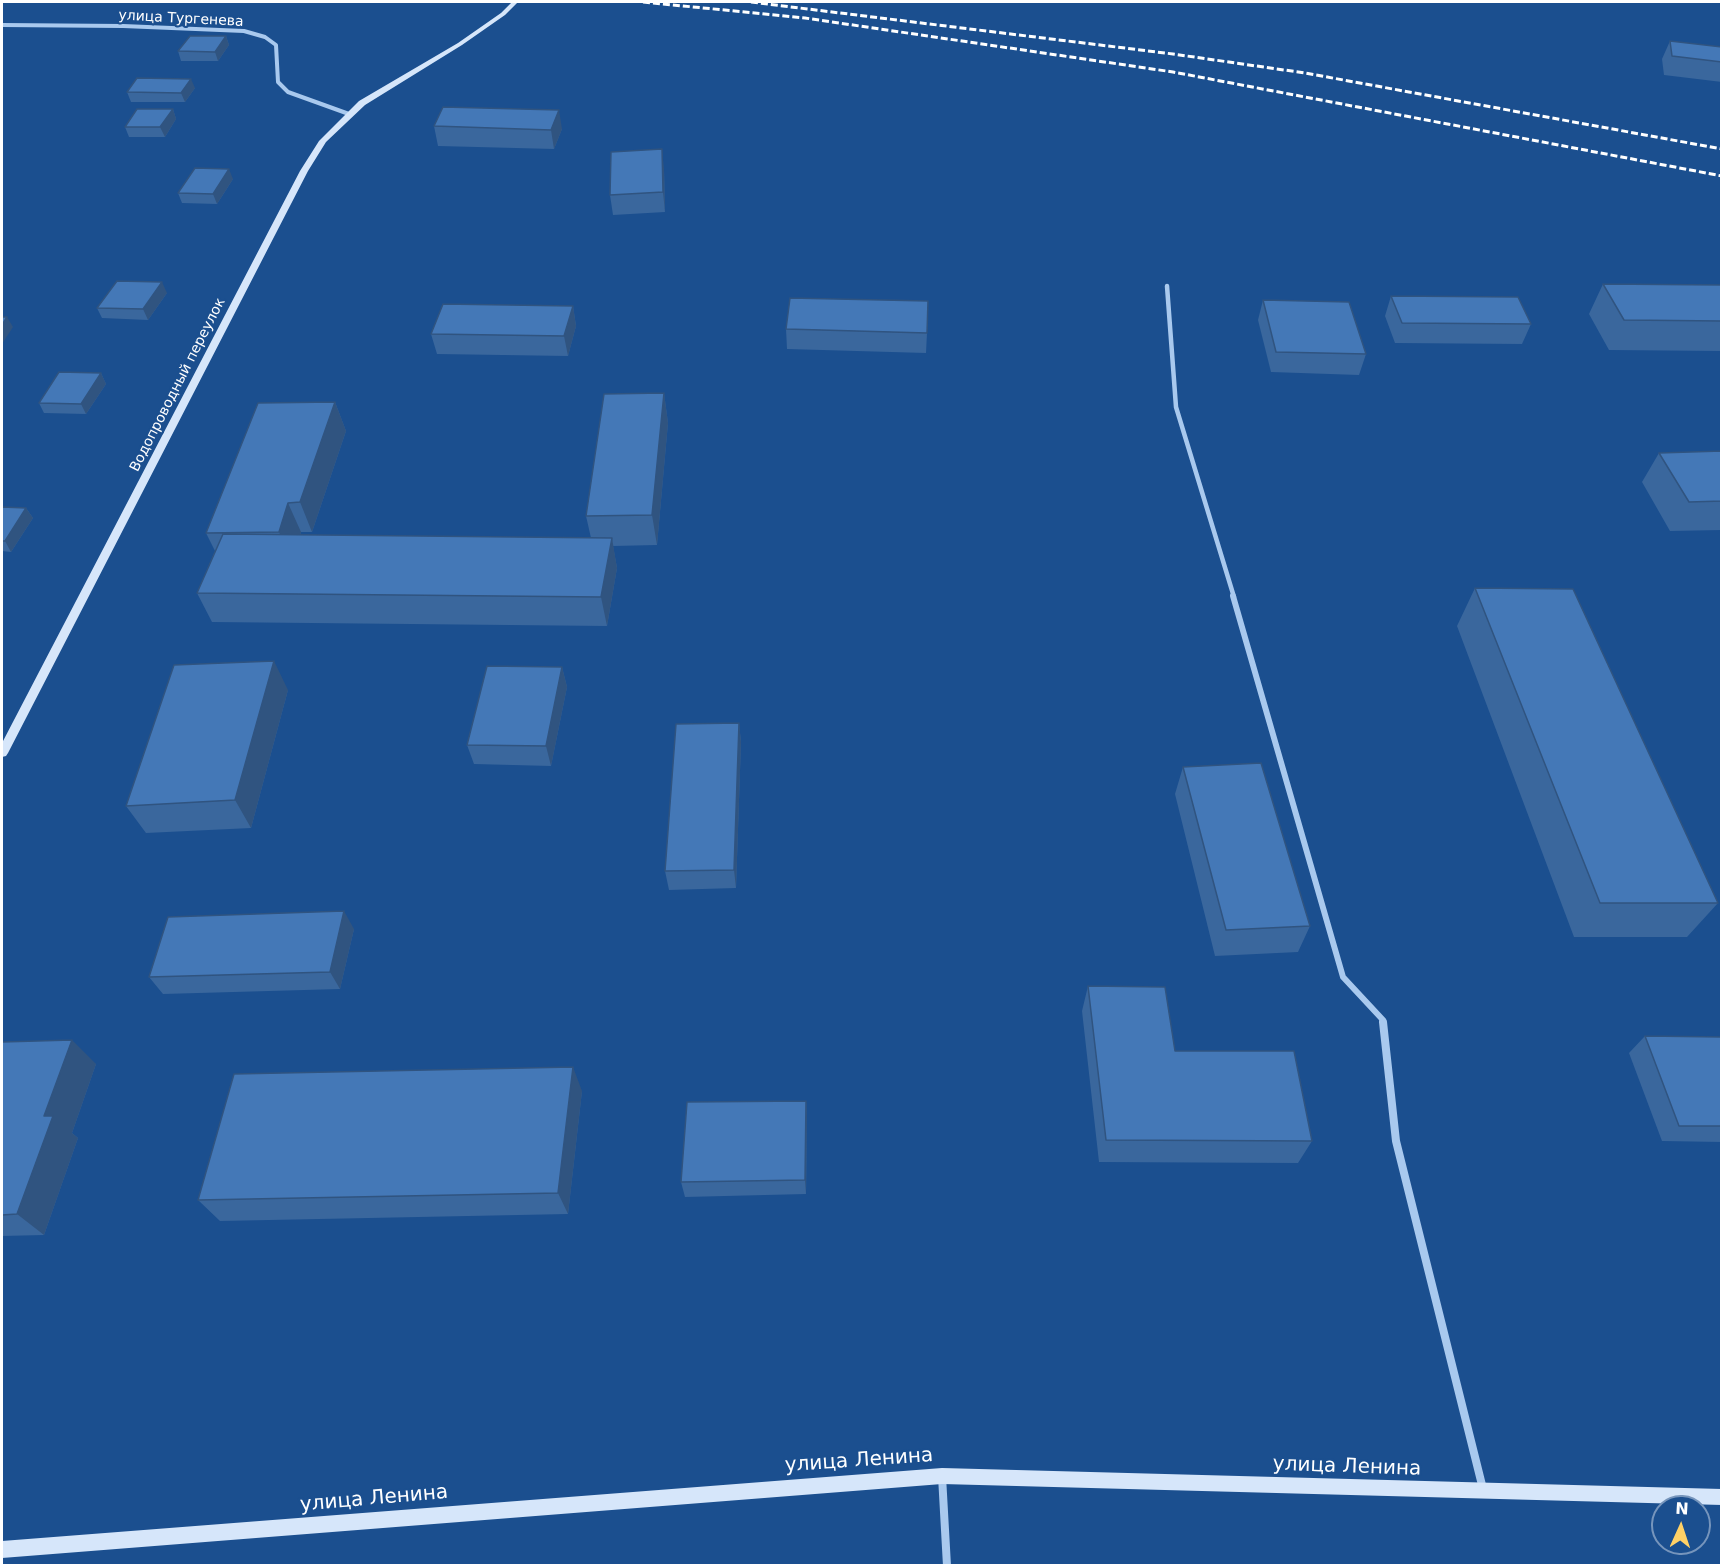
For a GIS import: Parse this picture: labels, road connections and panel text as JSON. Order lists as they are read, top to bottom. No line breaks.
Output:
{"streets":{"main road":["Водопроводный переулок","улица Ленина"],"street":["улица Тургенева"]},"crossings":[["улица Тургенева","Водопроводный переулок"]],"north":"top"}
